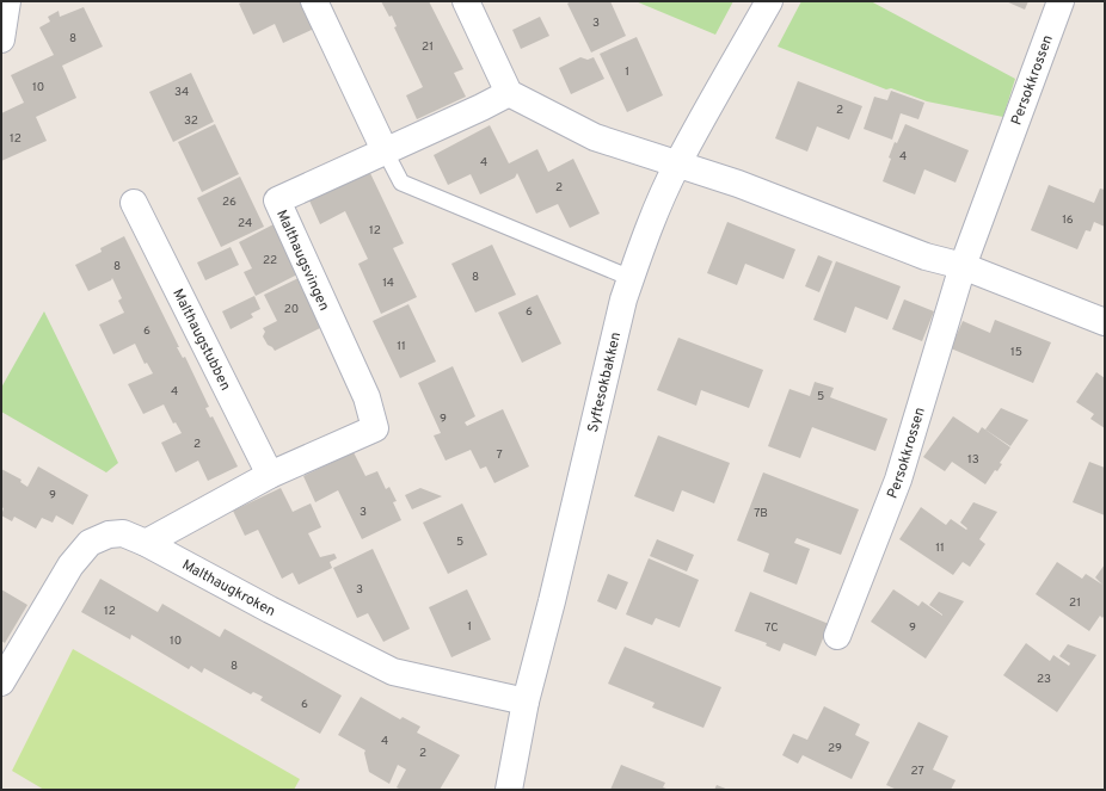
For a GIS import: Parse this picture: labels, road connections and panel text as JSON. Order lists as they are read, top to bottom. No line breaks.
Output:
{"streets":{"street":["Persokkrossen","Malthaugsvingen","Malthaugstubben","Syftesokbakken","Malthaugkroken"]},"crossings":[["Malthaugsvingen","Malthaugstubben"],["Syftesokbakken","Malthaugkroken"]],"house_numbers":["3","8","21","1","10","34","2","32","12","4","4","2","26","16","24","12","22","8","8","14","20","6","6","11","15","4","5","9","2","7","13","9","3","7B","5","11","3","21","12","1","7C","9","10","8","23","6","4","29","2","27"]}
